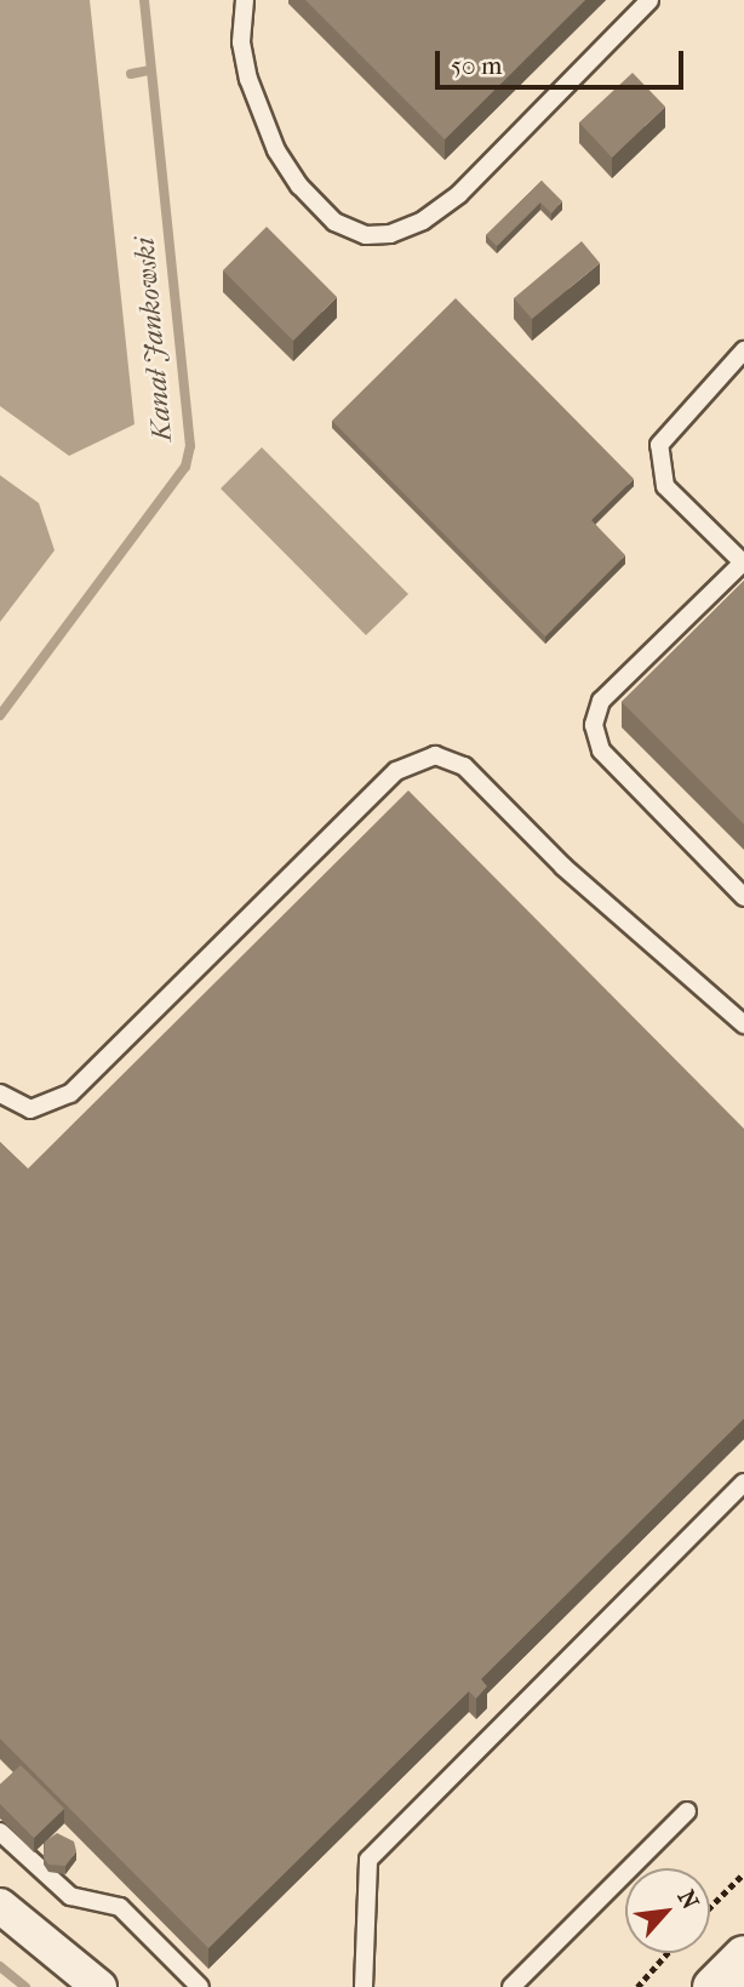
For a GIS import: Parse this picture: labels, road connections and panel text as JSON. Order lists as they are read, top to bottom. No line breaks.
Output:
{"water":["Kanał Jankowski"],"scale_bar":"50 m","north":"top right"}
